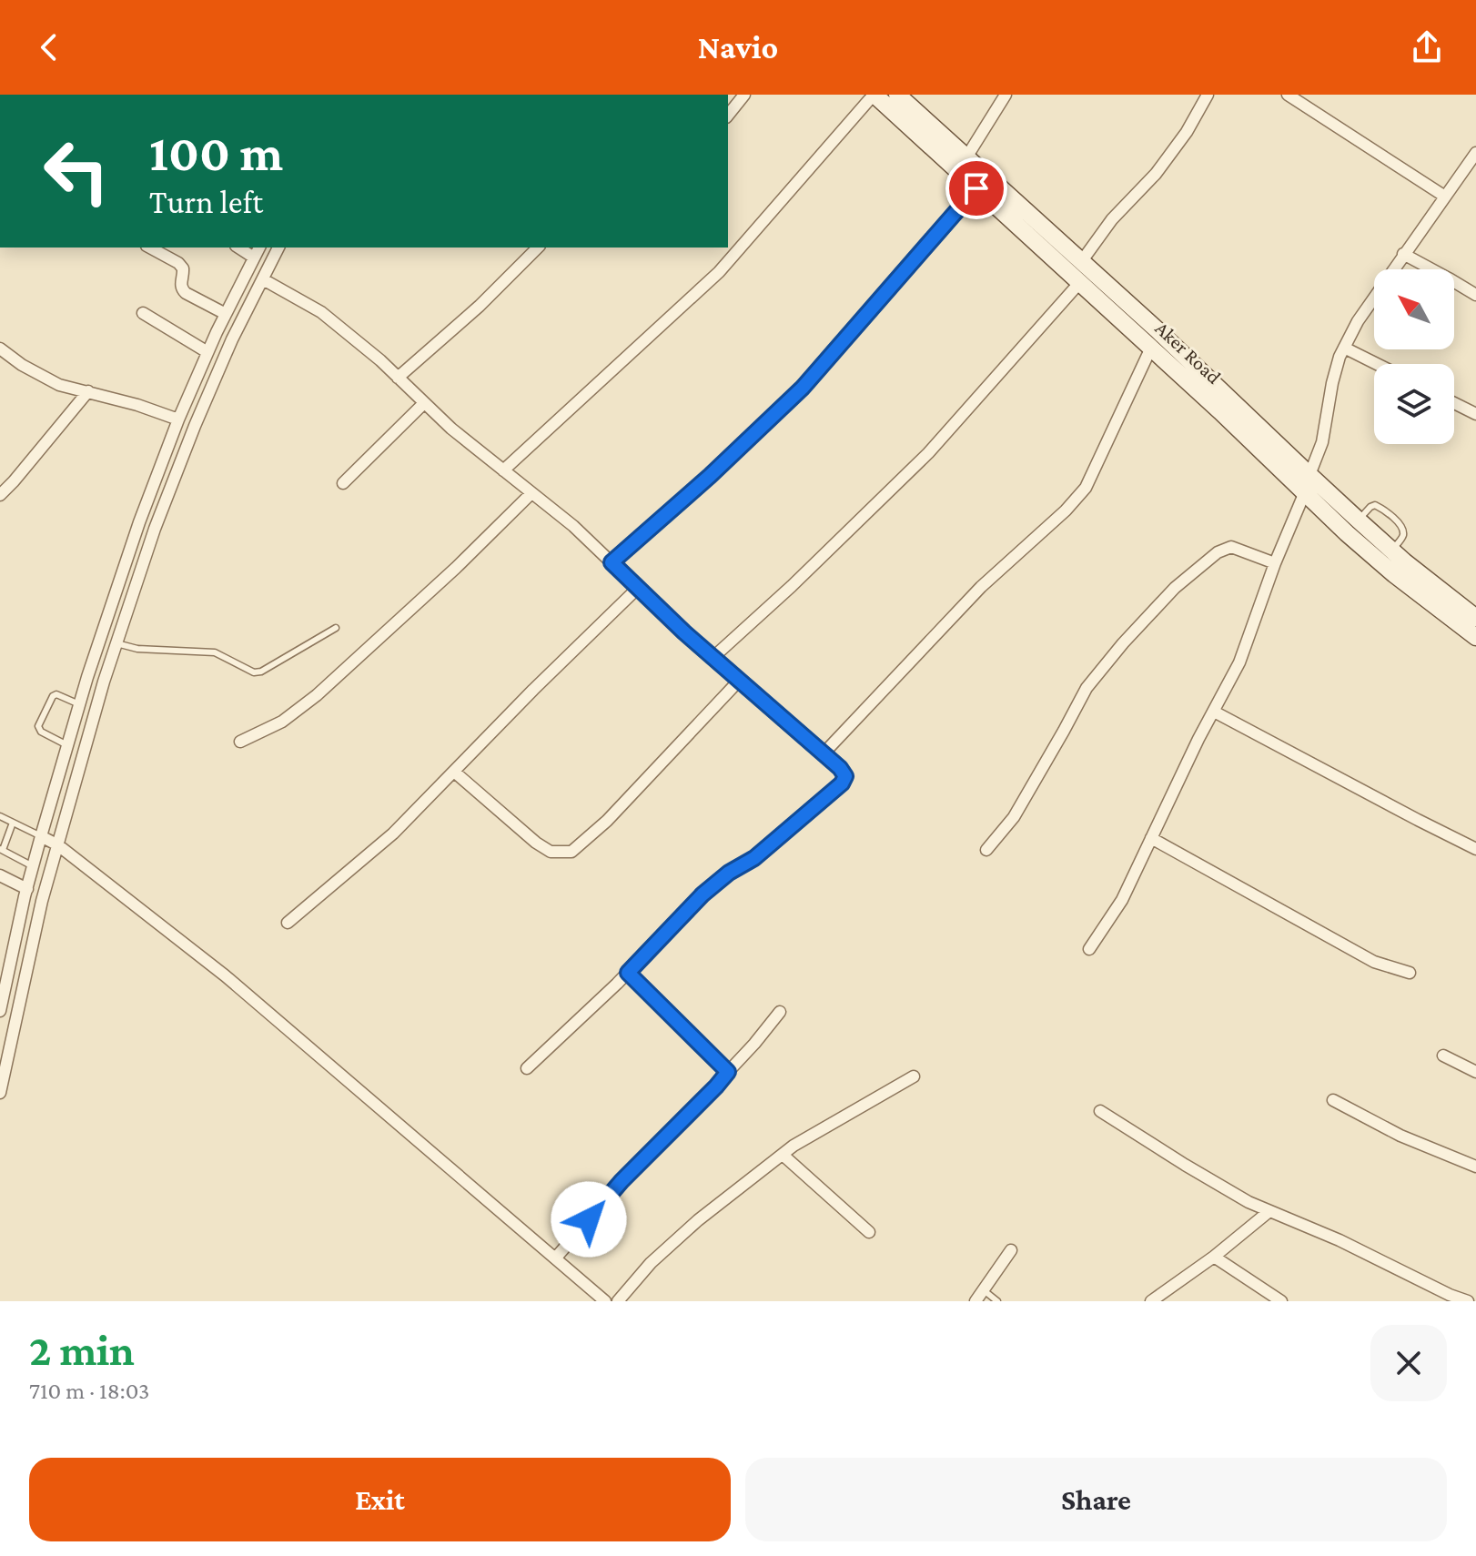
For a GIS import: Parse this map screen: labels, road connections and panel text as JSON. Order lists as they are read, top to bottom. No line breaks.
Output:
{"streets":{"street":["Aker Road"]},"north":"top left","page":{"header":"Navio","turn":["100 m","Turn left"],"heading":["2 min","710 m · 18:03"],"buttons":["Exit","Share"]}}
